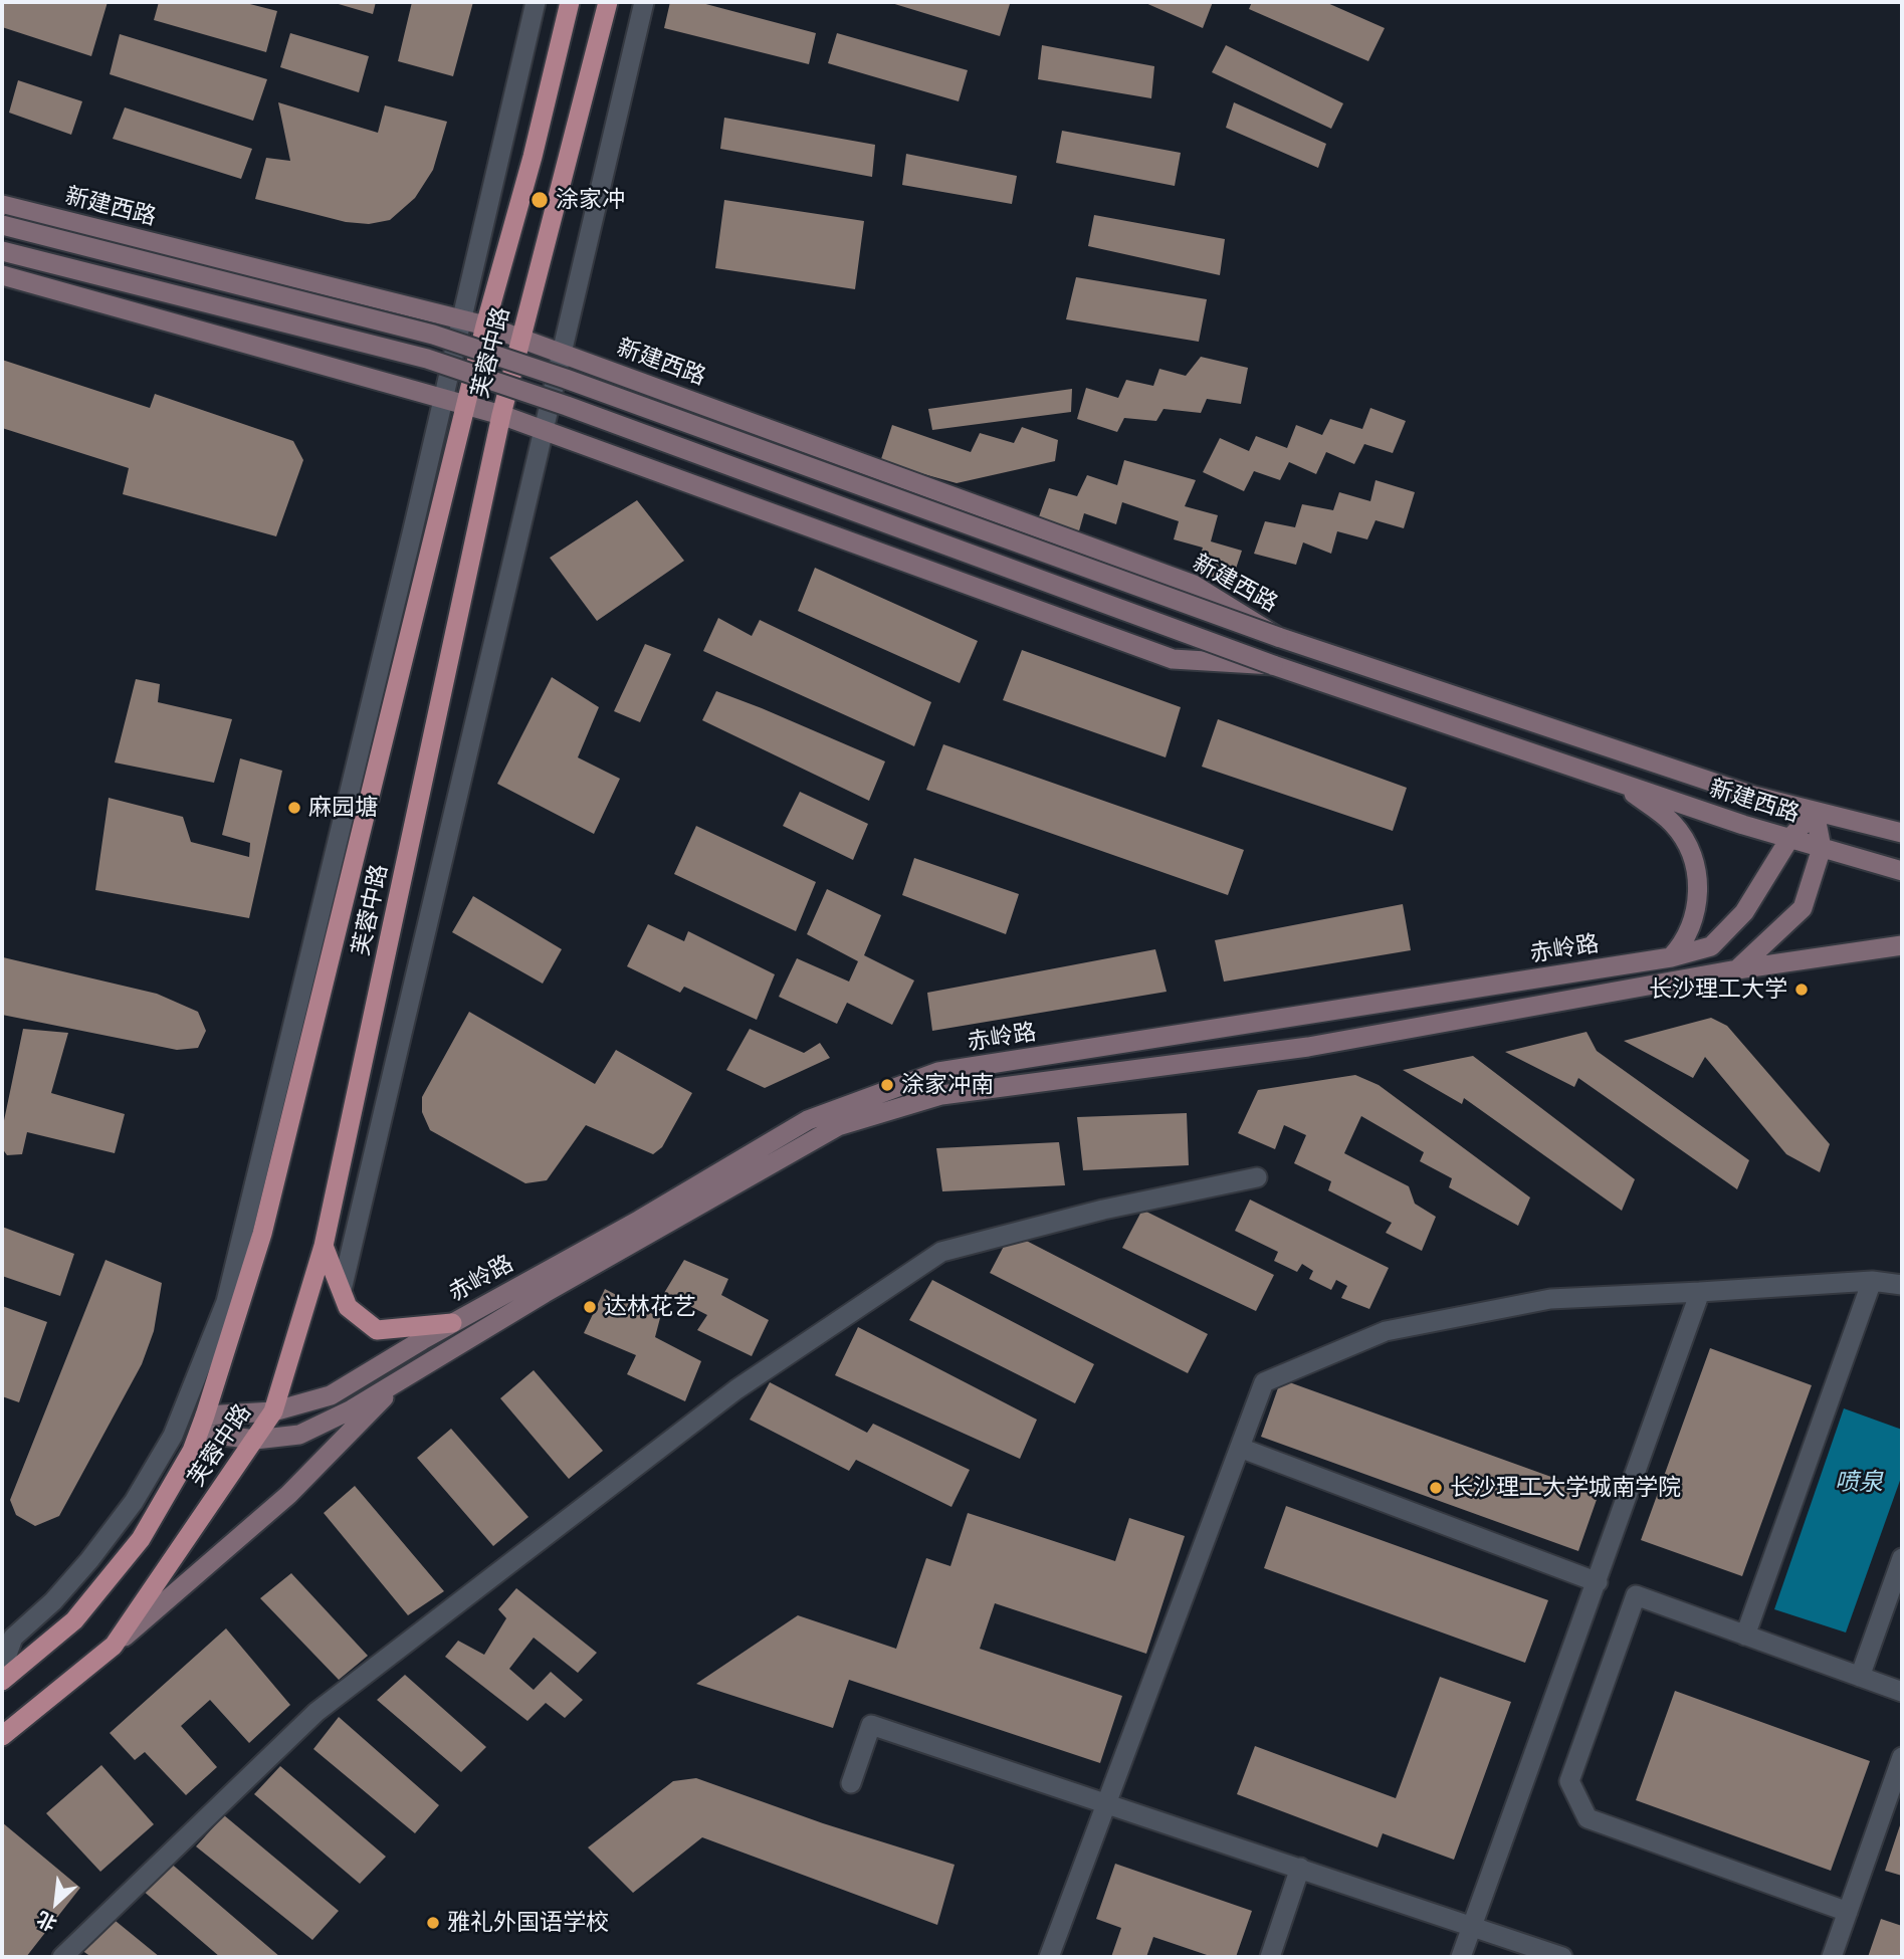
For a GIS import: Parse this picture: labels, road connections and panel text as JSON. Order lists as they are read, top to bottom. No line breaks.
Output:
{"streets":{"main road":["新建西路","芙蓉中路","赤岭路"]},"crossings":[["新建西路","芙蓉中路"],["新建西路","赤岭路"],["芙蓉中路","赤岭路"]],"water":["喷泉"],"places":["涂家冲","麻园塘","长沙理工大学","涂家冲南","达林花艺","长沙理工大学城南学院","雅礼外国语学校"],"north":"bottom left"}
